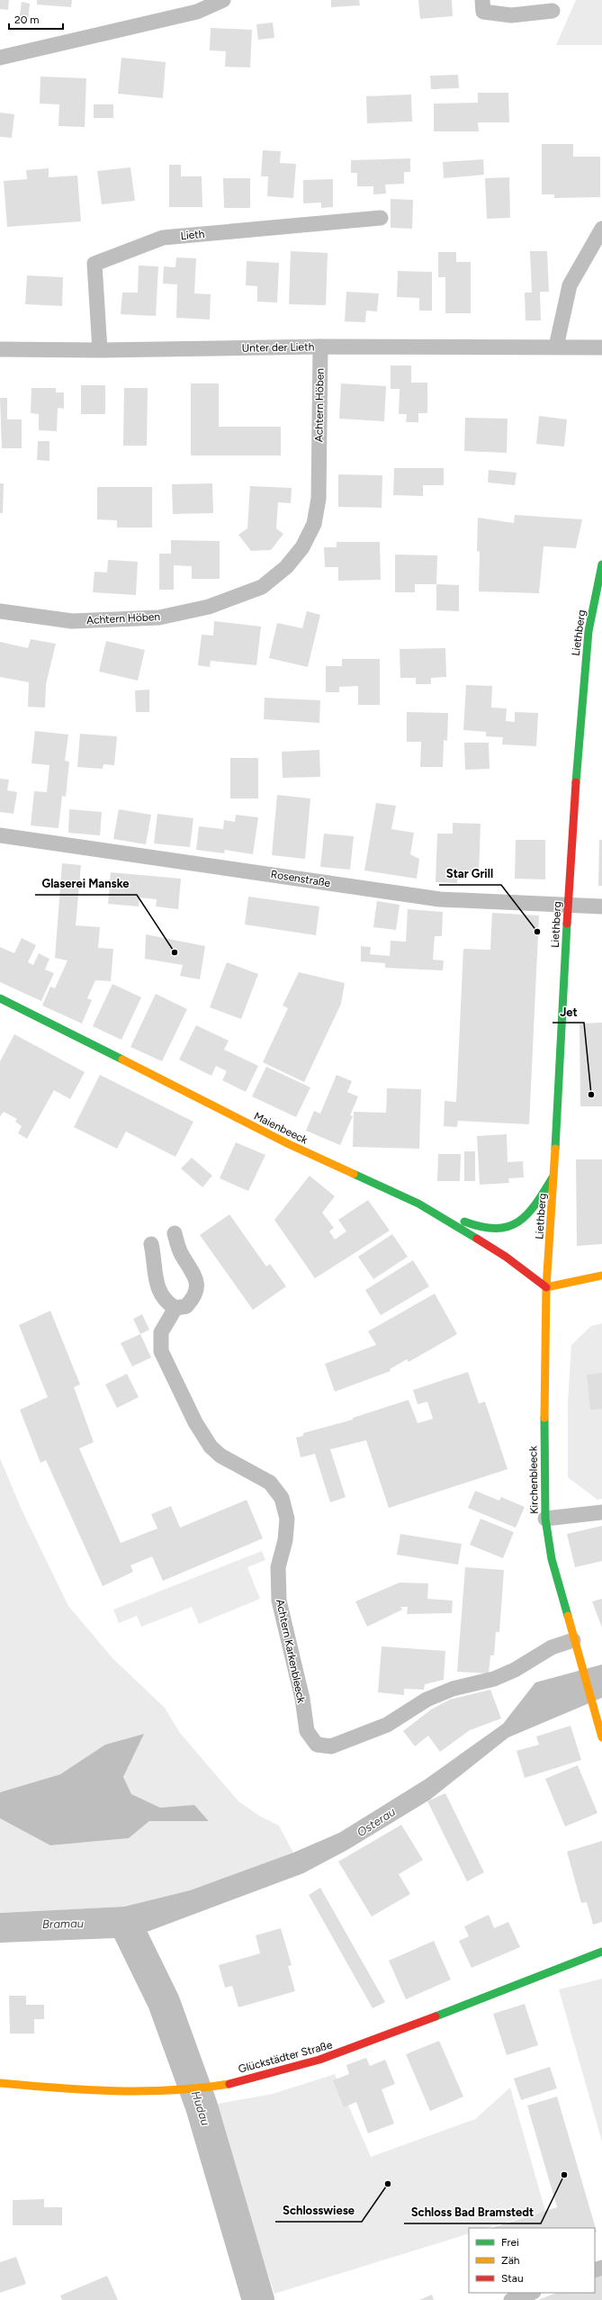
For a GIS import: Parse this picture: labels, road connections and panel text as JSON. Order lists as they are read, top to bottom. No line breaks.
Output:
{"streets":{"street":["Lieth","Unter der Lieth","Achtern Höben","Liethberg","Rosenstraße","Maienbeeck","Kirchenbleeck","Achtern Karkenbleeck","Glückstädter Straße"]},"crossings":[["Lieth","Unter der Lieth"],["Unter der Lieth","Achtern Höben"],["Liethberg","Rosenstraße"],["Liethberg","Maienbeeck"],["Liethberg","Kirchenbleeck"],["Maienbeeck","Kirchenbleeck"],["Kirchenbleeck","Achtern Karkenbleeck"]],"water":["Osterau","Bramau","Hudau"],"places":["Star Grill","Glaserei Manske","Jet","Schloss Bad Bramstedt","Schlosswiese"],"legend":["Frei","Zäh","Stau"],"scale_bar":"20 m"}
